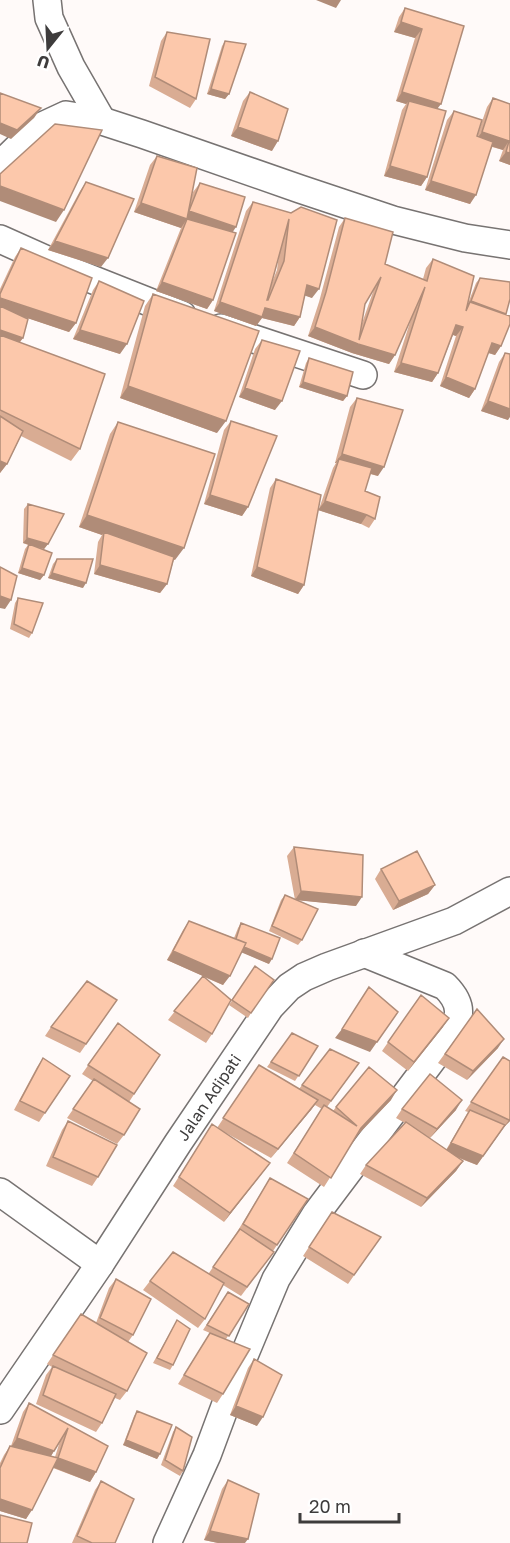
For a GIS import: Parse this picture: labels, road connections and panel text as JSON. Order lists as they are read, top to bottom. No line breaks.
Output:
{"streets":{"street":["Jalan Adipati"]},"scale_bar":"20 m","north":"bottom"}
